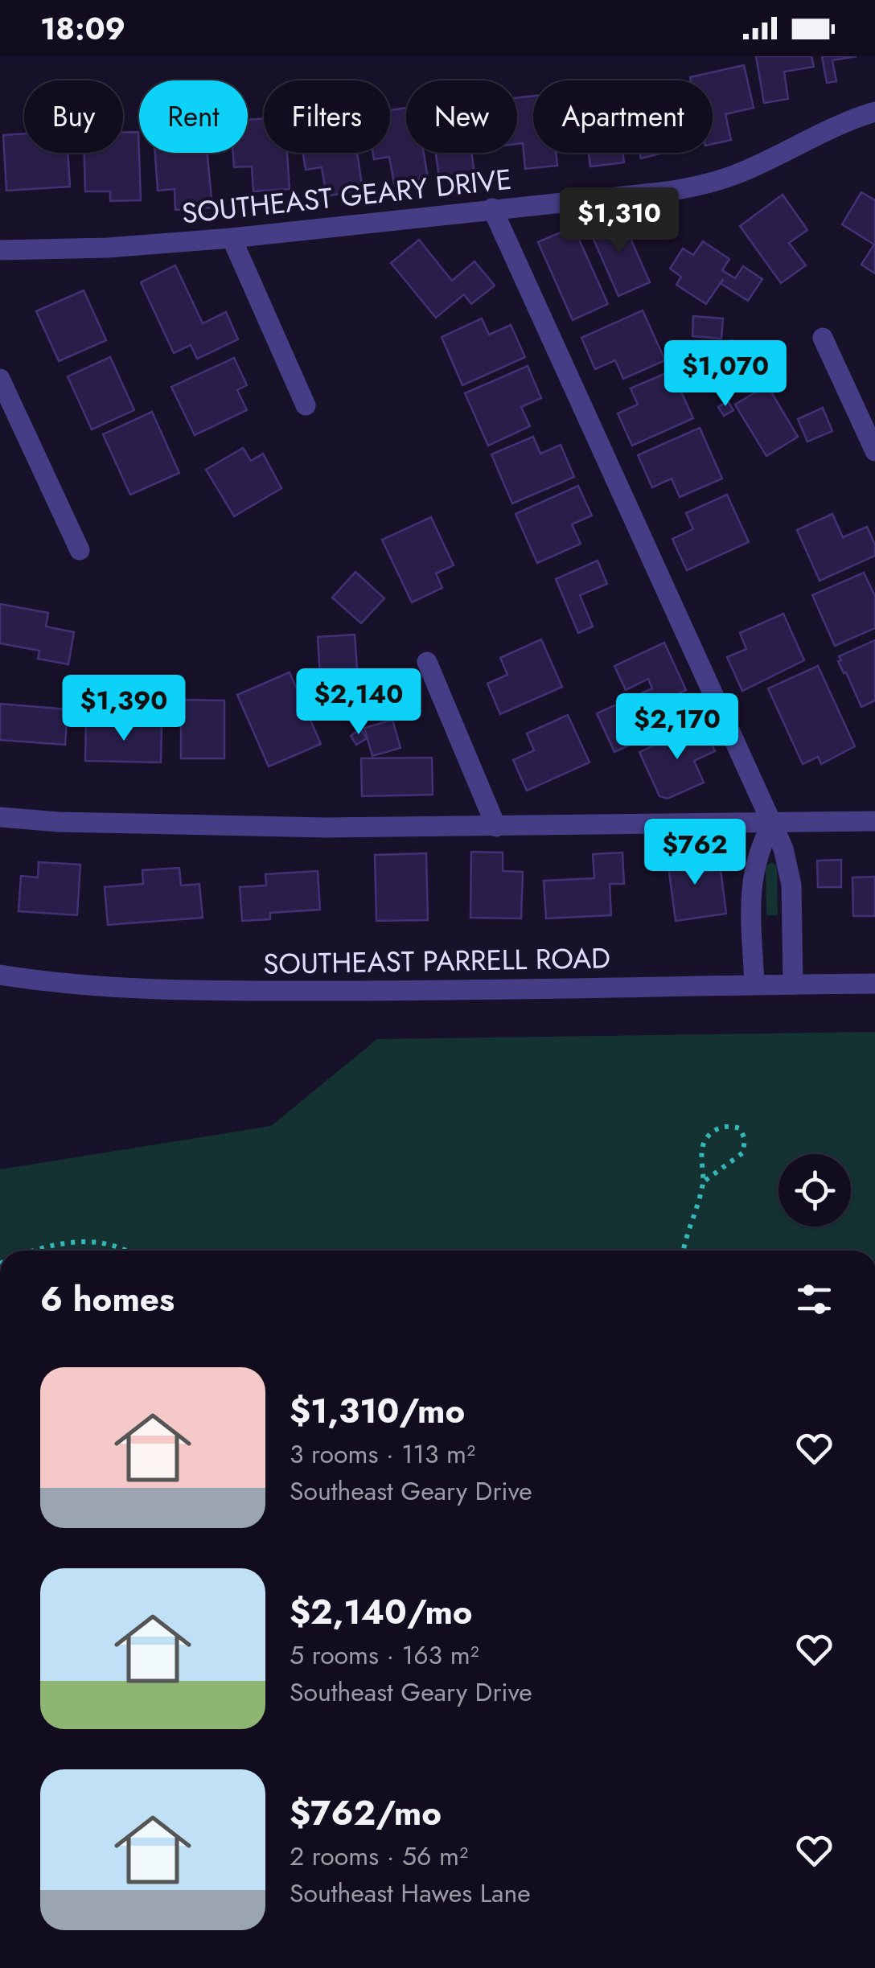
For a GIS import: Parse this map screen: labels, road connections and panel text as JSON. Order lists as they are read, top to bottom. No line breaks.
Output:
{"streets":{"street":["SOUTHEAST GEARY DRIVE","SOUTHEAST PARRELL ROAD"]},"page":{"status":"18:09","chip":["Buy","Rent","Filters","New","Apartment"],"price":["$1,310","$1,070","$2,140","$1,390","$2,170","$762"],"heading":"6 homes","list":[{"name":"$1,310/mo","note":"3 rooms · 113 m² · Southeast Geary Drive"},{"name":"$2,140/mo","note":"5 rooms · 163 m² · Southeast Geary Drive"},{"name":"$762/mo","note":"2 rooms · 56 m² · Southeast Hawes Lane"}]}}
